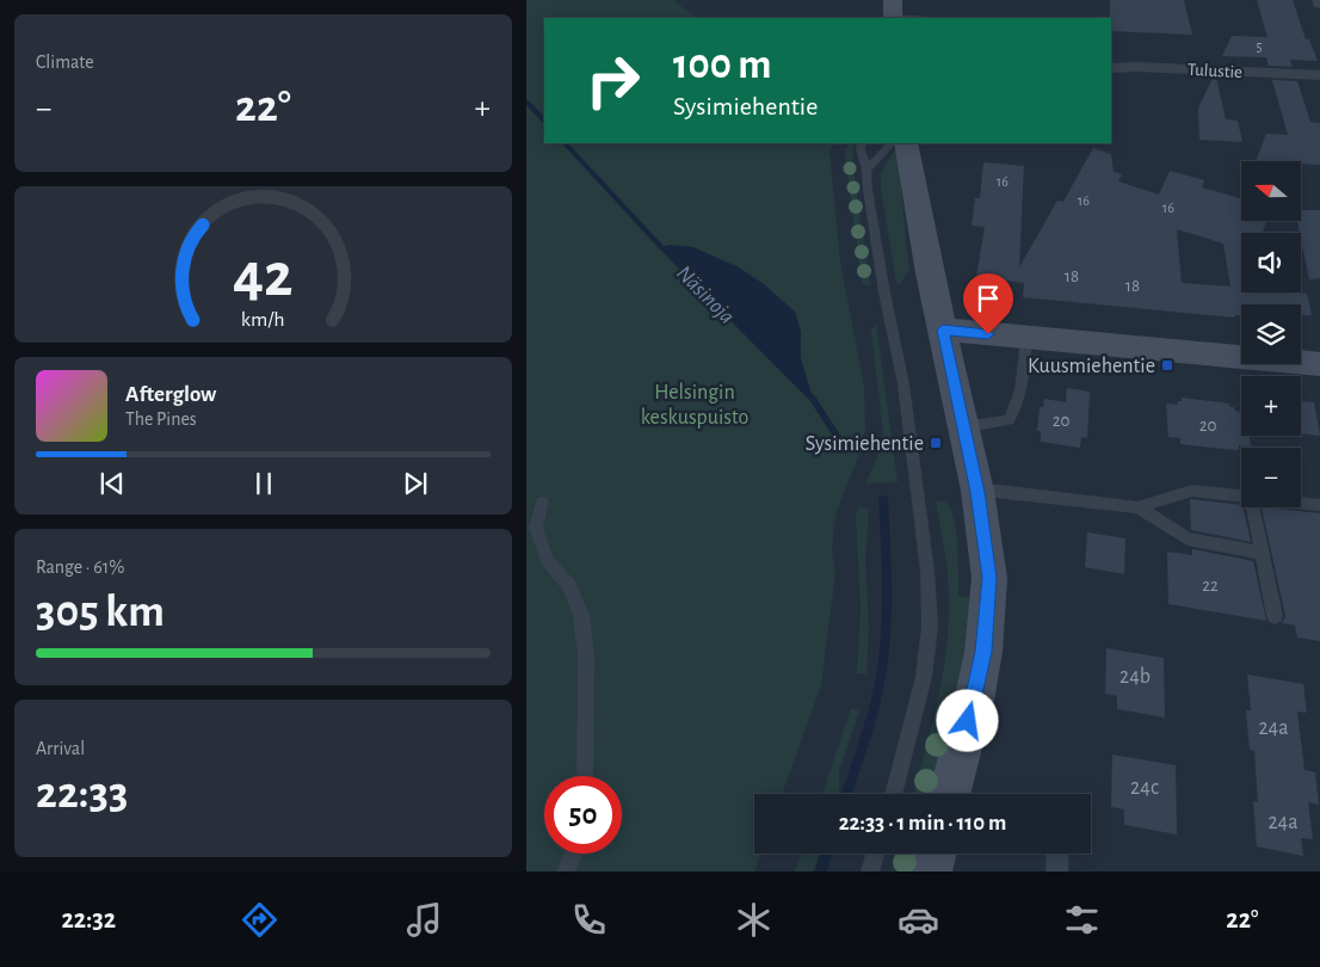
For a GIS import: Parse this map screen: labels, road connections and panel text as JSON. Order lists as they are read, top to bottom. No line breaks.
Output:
{"streets":{"street":["Tulustie"]},"water":["Näsinoja"],"parks":["Helsingin keskuspuisto"],"places":{"transit":["Kuusmiehentie","Sysimiehentie"]},"house_numbers":["5","16","16","16","18","18","20","20","22","24b","24a","24c","24a"],"north":"left","page":{"tile":["Climate",["Range · 61%","305 km"],["Arrival","22:33"]],"turn":["100 m","Sysimiehentie"],"heat":["−","22°","+"],"map_buttons":["+","−"],"song":["Afterglow","The Pines"],"limit":"50","trip":"22:33 · 1 min · 110 m","tabs":["22:32","22°"],"gauge":["42","km/h"]}}
